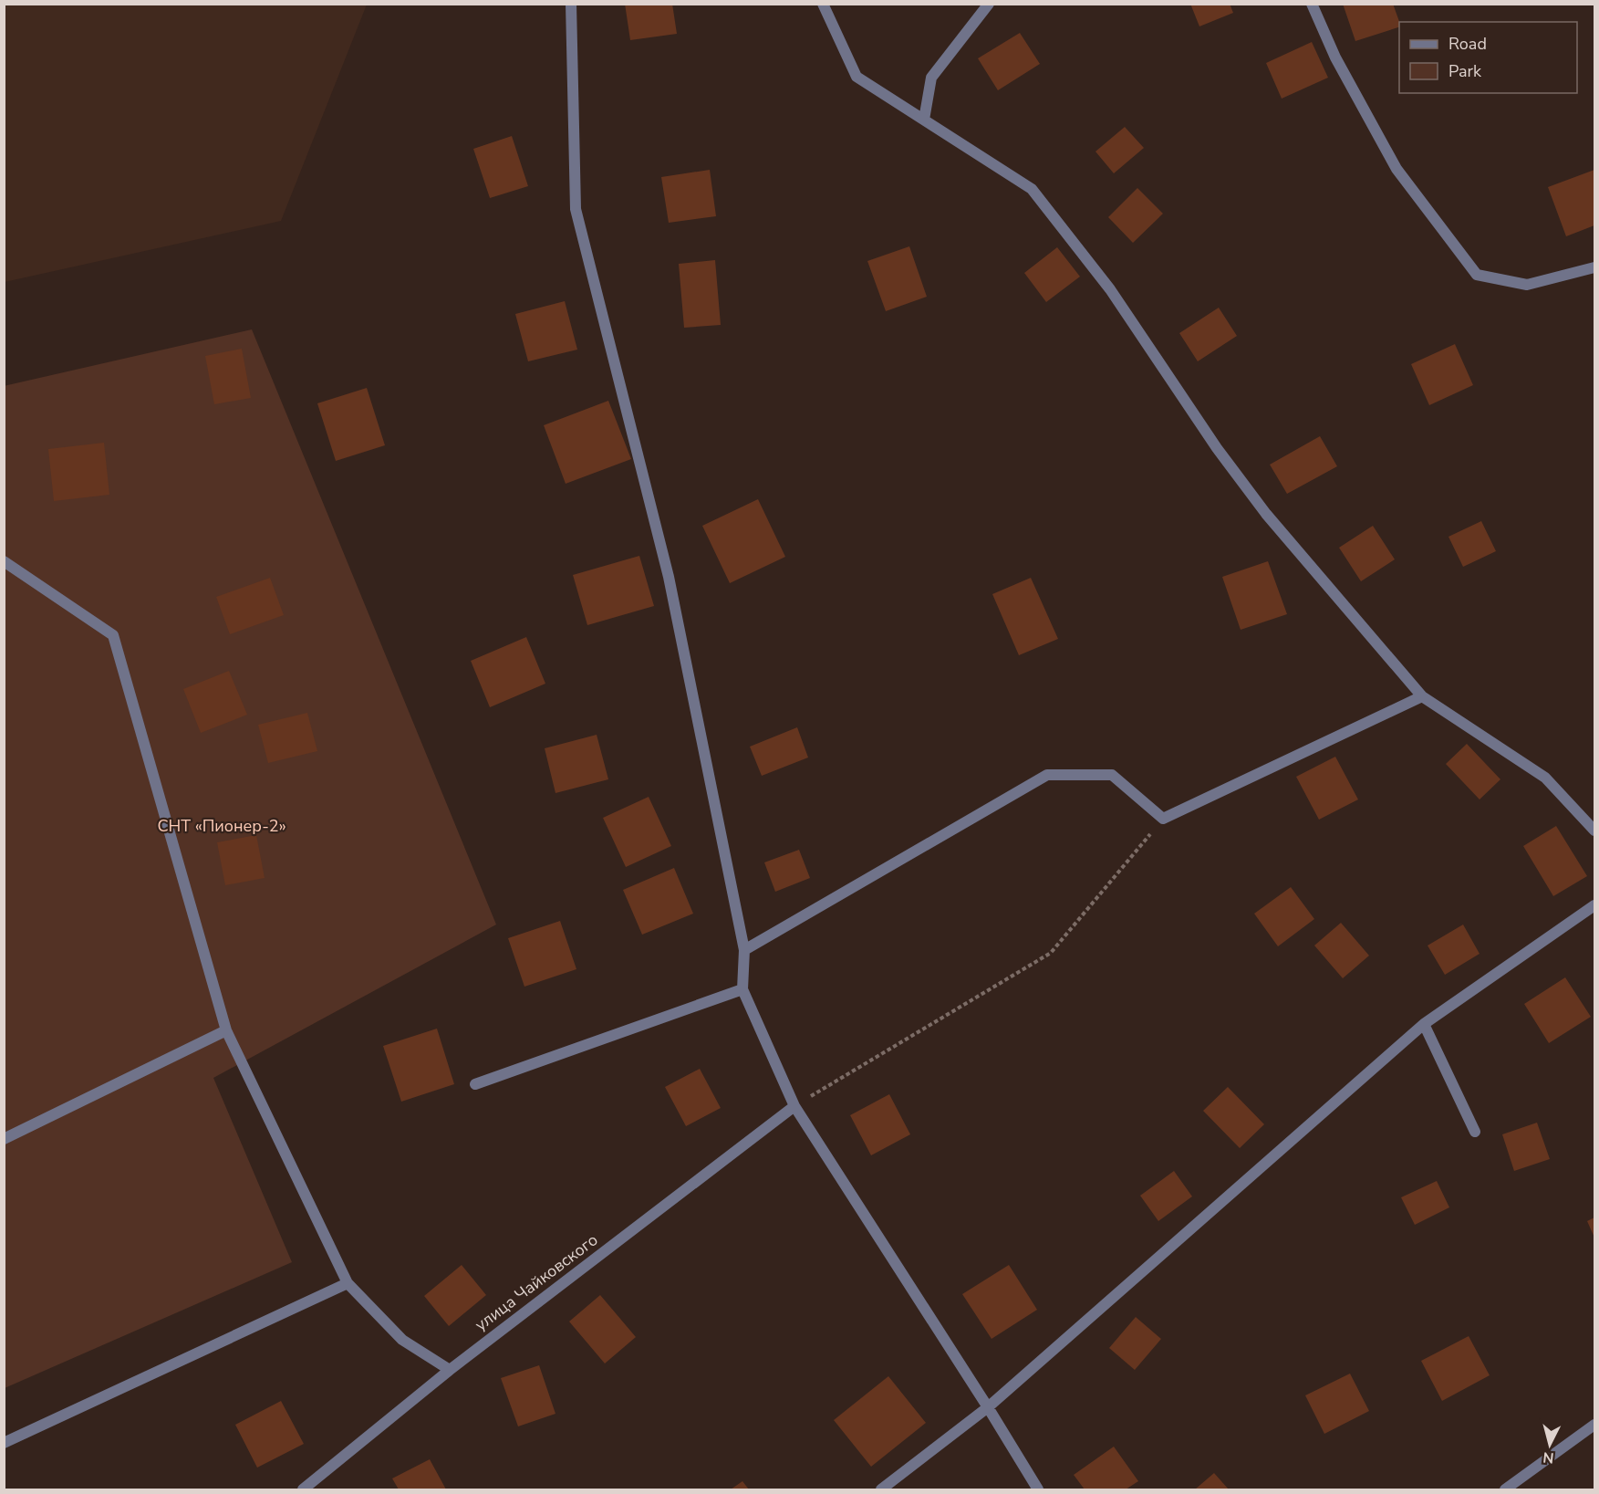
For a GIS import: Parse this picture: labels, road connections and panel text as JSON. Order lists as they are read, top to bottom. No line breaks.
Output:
{"streets":{"street":["улица Чайковского"]},"parks":["СНТ «Пионер-2»"],"legend":["Road","Park"],"north":"bottom"}
